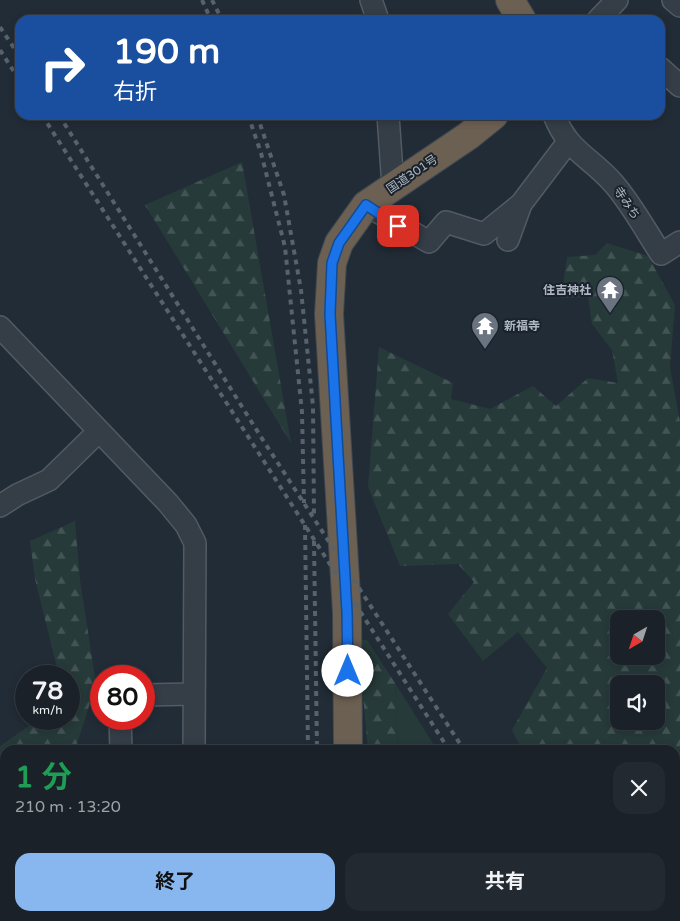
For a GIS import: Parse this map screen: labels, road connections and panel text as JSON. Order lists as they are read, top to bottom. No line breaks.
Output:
{"streets":{"highway":["国道301号"],"street":["寺みち"]},"places":{"temple":["住吉神社","新福寺"]},"north":"bottom left","page":{"turn":["190 m","右折"],"speed":"78 km/h","limit":"80","heading":["1 分","210 m · 13:20"],"buttons":["終了","共有"]}}
